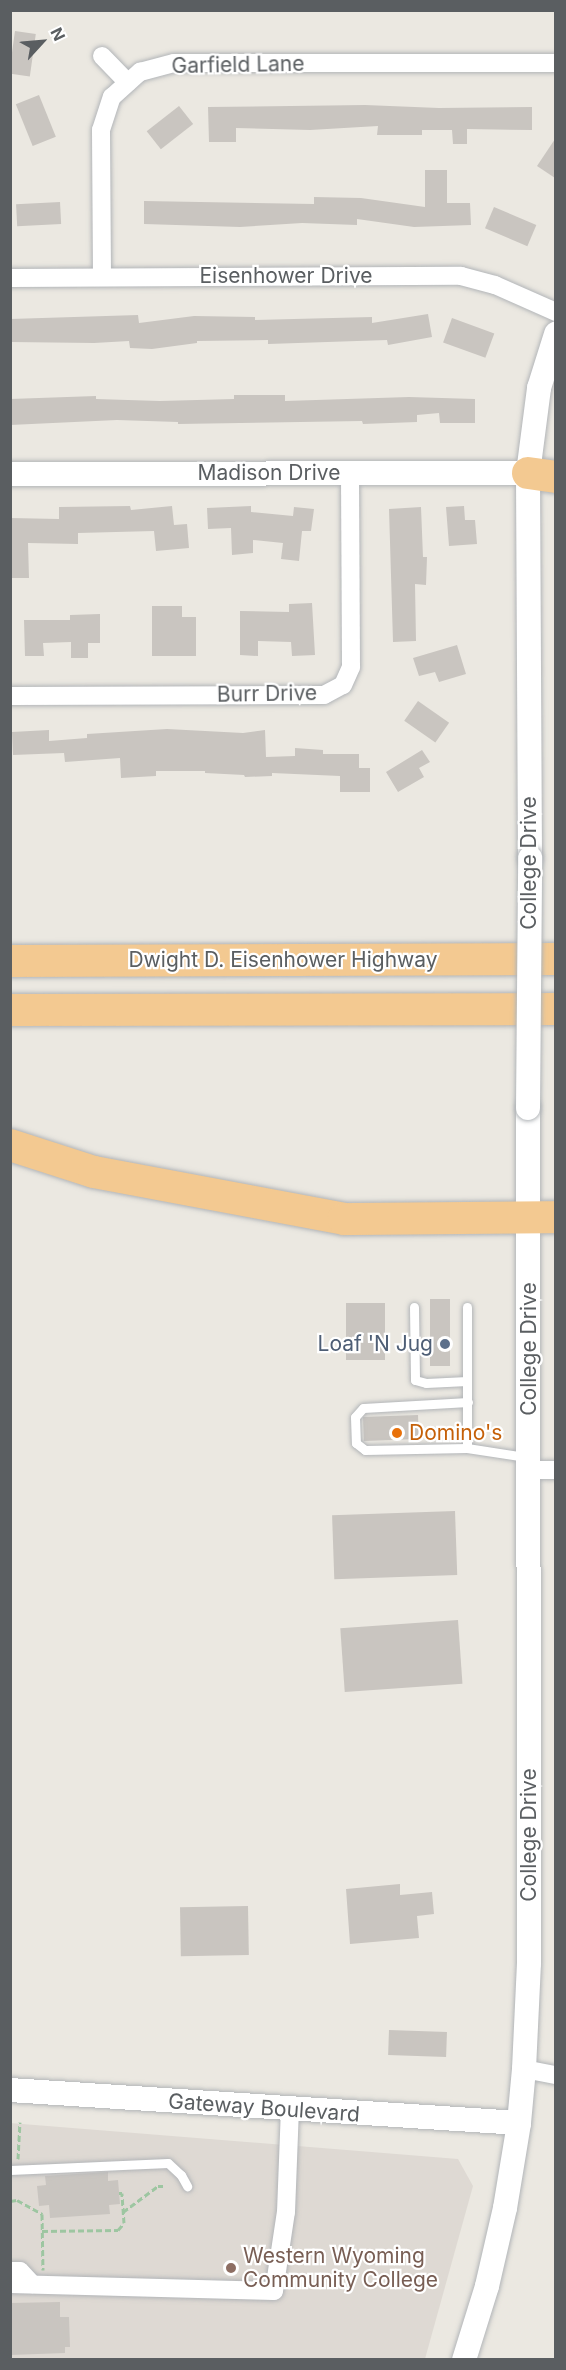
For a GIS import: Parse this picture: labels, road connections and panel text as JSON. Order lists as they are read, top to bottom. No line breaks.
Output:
{"streets":{"highway":["Dwight D. Eisenhower Highway"],"main road":["Madison Drive","College Drive","Gateway Boulevard"],"street":["Garfield Lane","Eisenhower Drive","Burr Drive"]},"crossings":[["Garfield Lane","Eisenhower Drive"],["Madison Drive","Burr Drive"],["Madison Drive","College Drive"],["College Drive","Gateway Boulevard"]],"places":["Loaf 'N Jug","Domino's","Western Wyoming Community College"],"north":"top right"}
